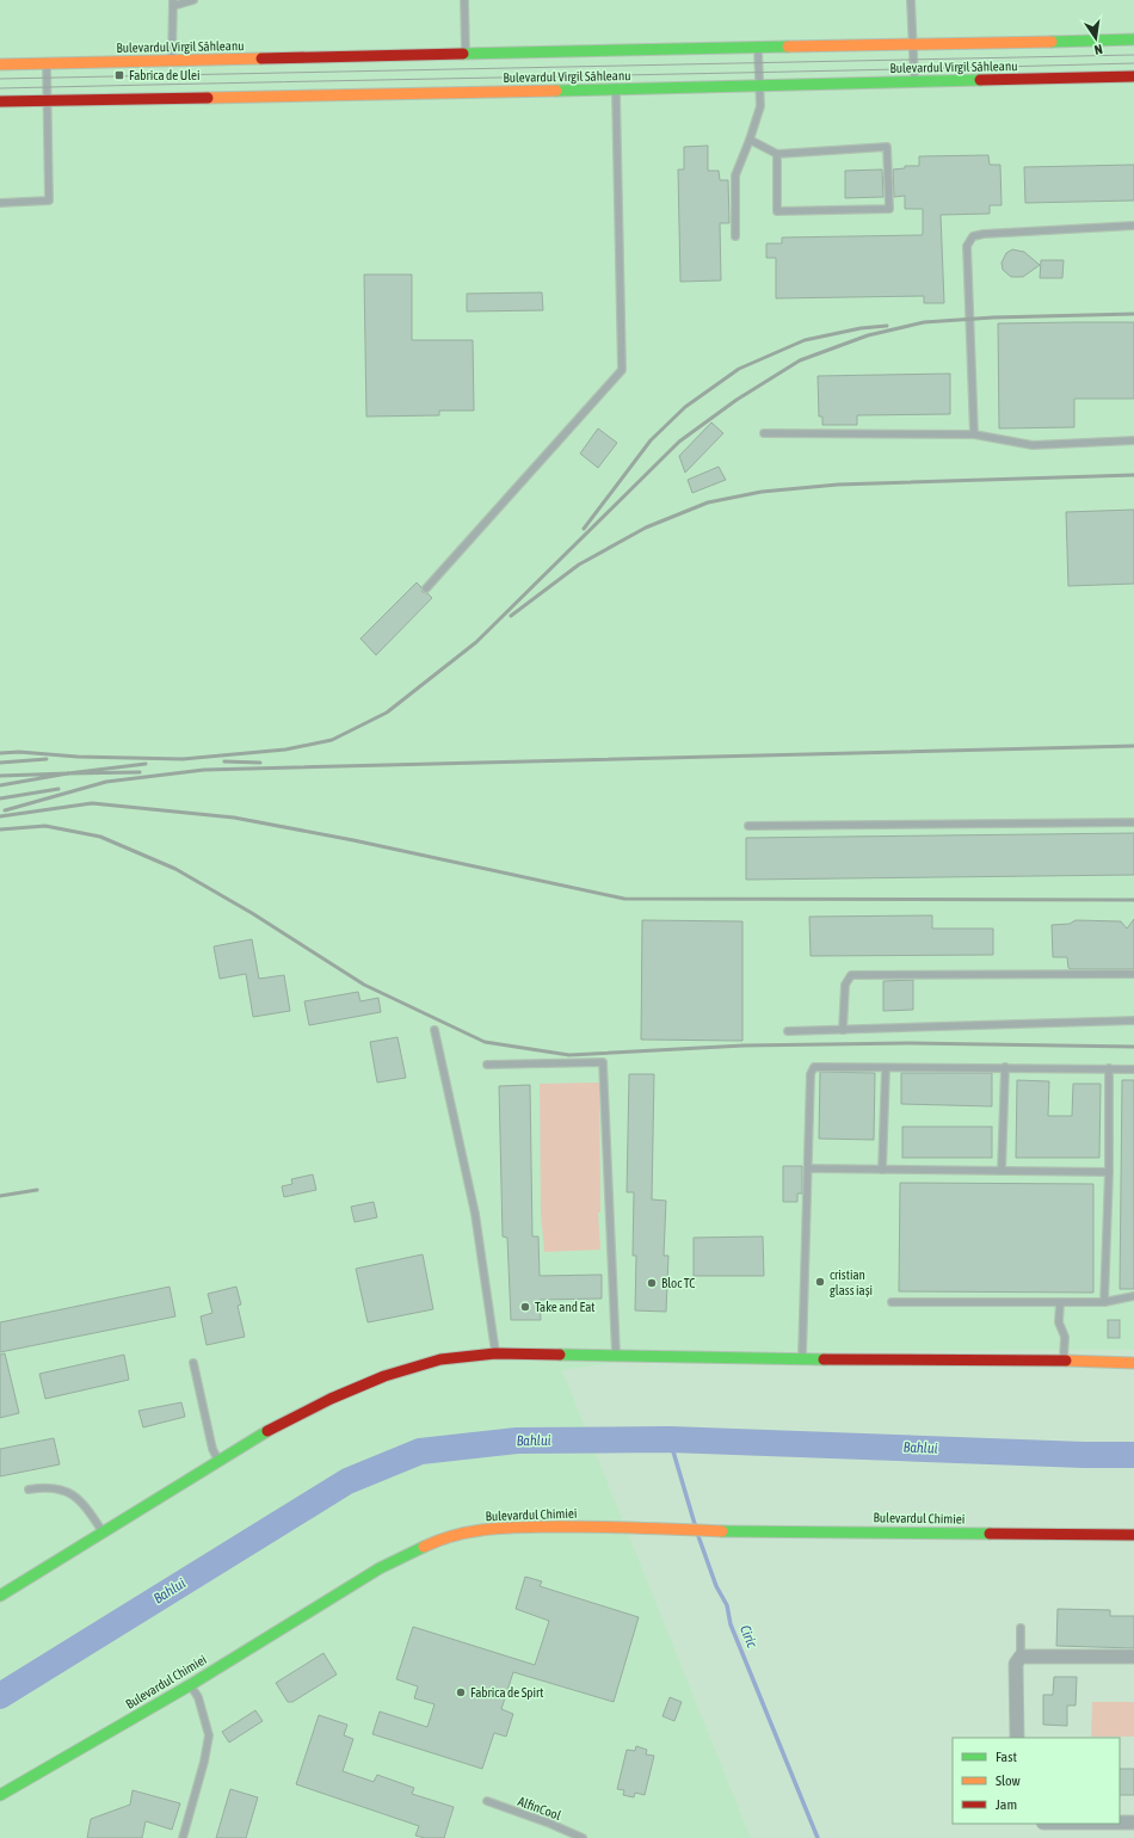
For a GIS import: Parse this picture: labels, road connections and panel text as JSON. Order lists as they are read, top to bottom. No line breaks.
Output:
{"streets":{"street":["Bulevardul Virgil Săhleanu","Bulevardul Chimiei"],"lane":["AlfinCool"]},"water":["Bahlui","Ciric"],"places":{"transit":["Fabrica de Ulei"],"other":["cristian glass iași","Bloc TC","Take and Eat","Fabrica de Spirt"]},"legend":["Fast","Slow","Jam"],"north":"bottom"}
